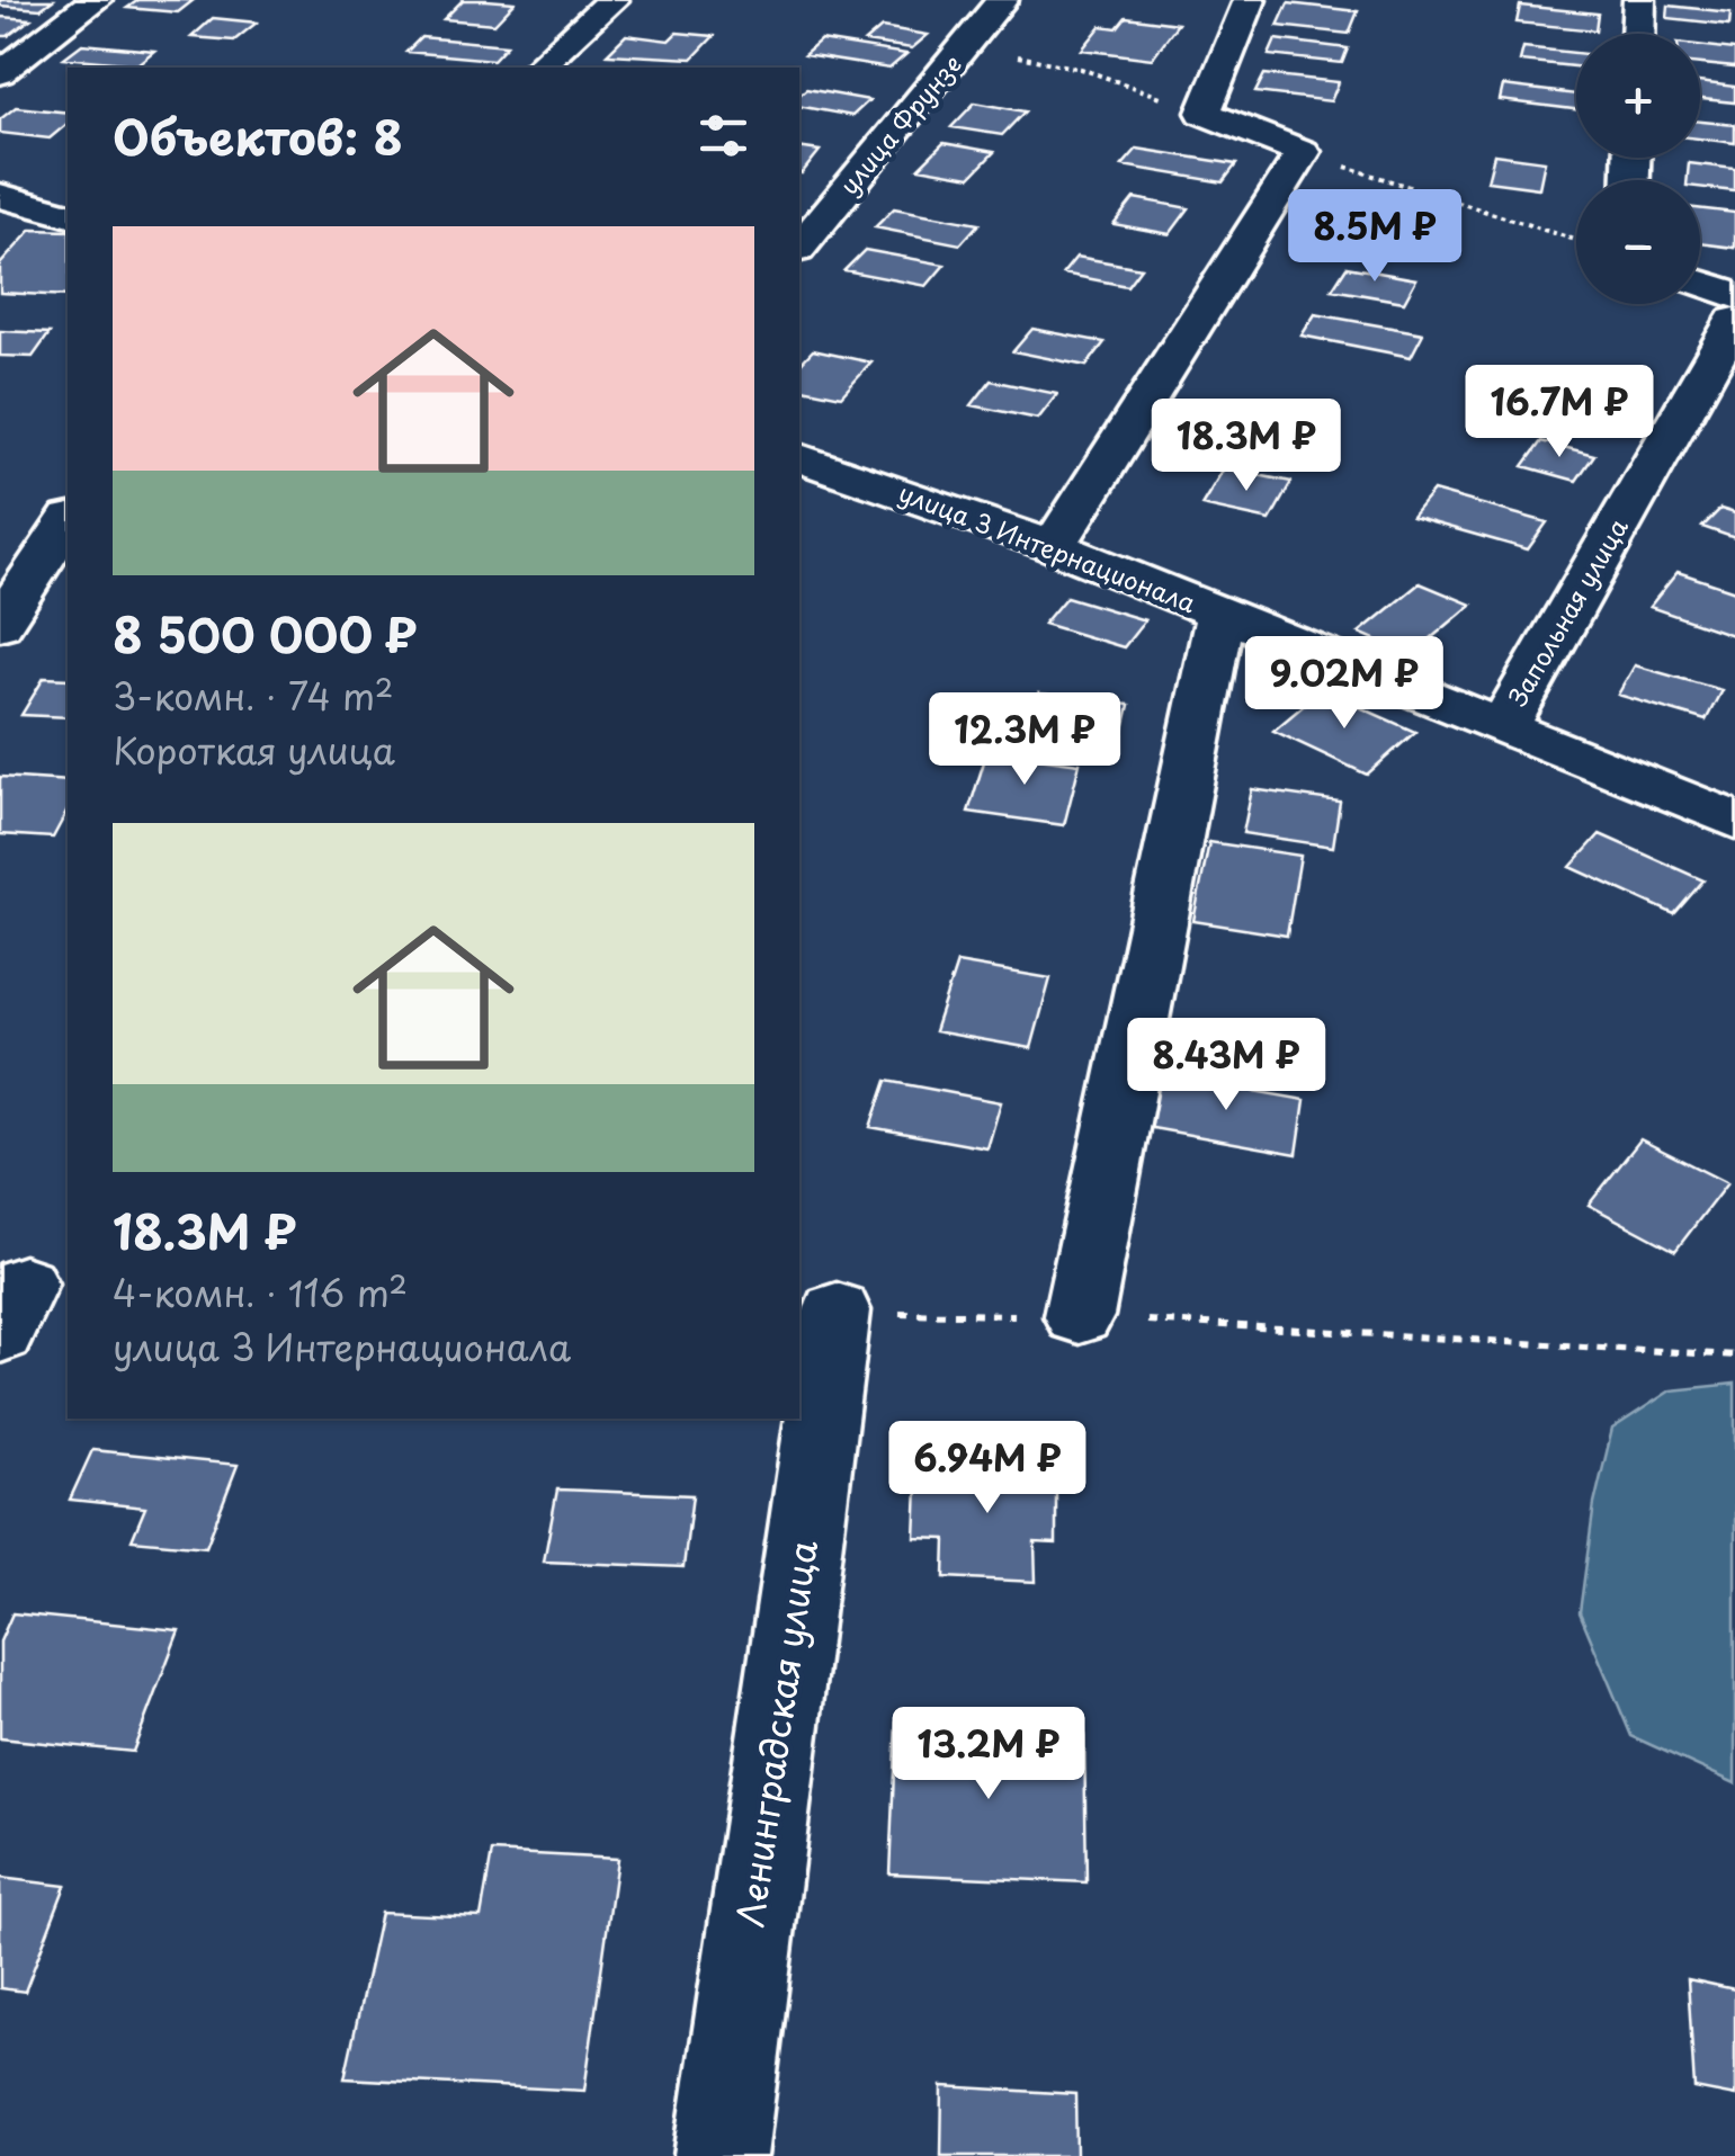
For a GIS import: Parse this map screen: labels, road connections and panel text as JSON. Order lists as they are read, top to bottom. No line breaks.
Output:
{"streets":{"street":["улица Фрунзе","улица 3 Интернационала","Запольная улица","Ленинградская улица"]},"crossings":[["улица 3 Интернационала","Запольная улица"]],"page":{"map_buttons":["+","−"],"heading":"Объектов: 8","price":["8.5M ₽","16.7M ₽","18.3M ₽","9.02M ₽","12.3M ₽","8.43M ₽","6.94M ₽","13.2M ₽"],"list":[{"name":"8 500 000 ₽","note":"3-комн. · 74 m² · Короткая улица"},{"name":"18.3M ₽","note":"4-комн. · 116 m² · улица 3 Интернационала"}]}}
